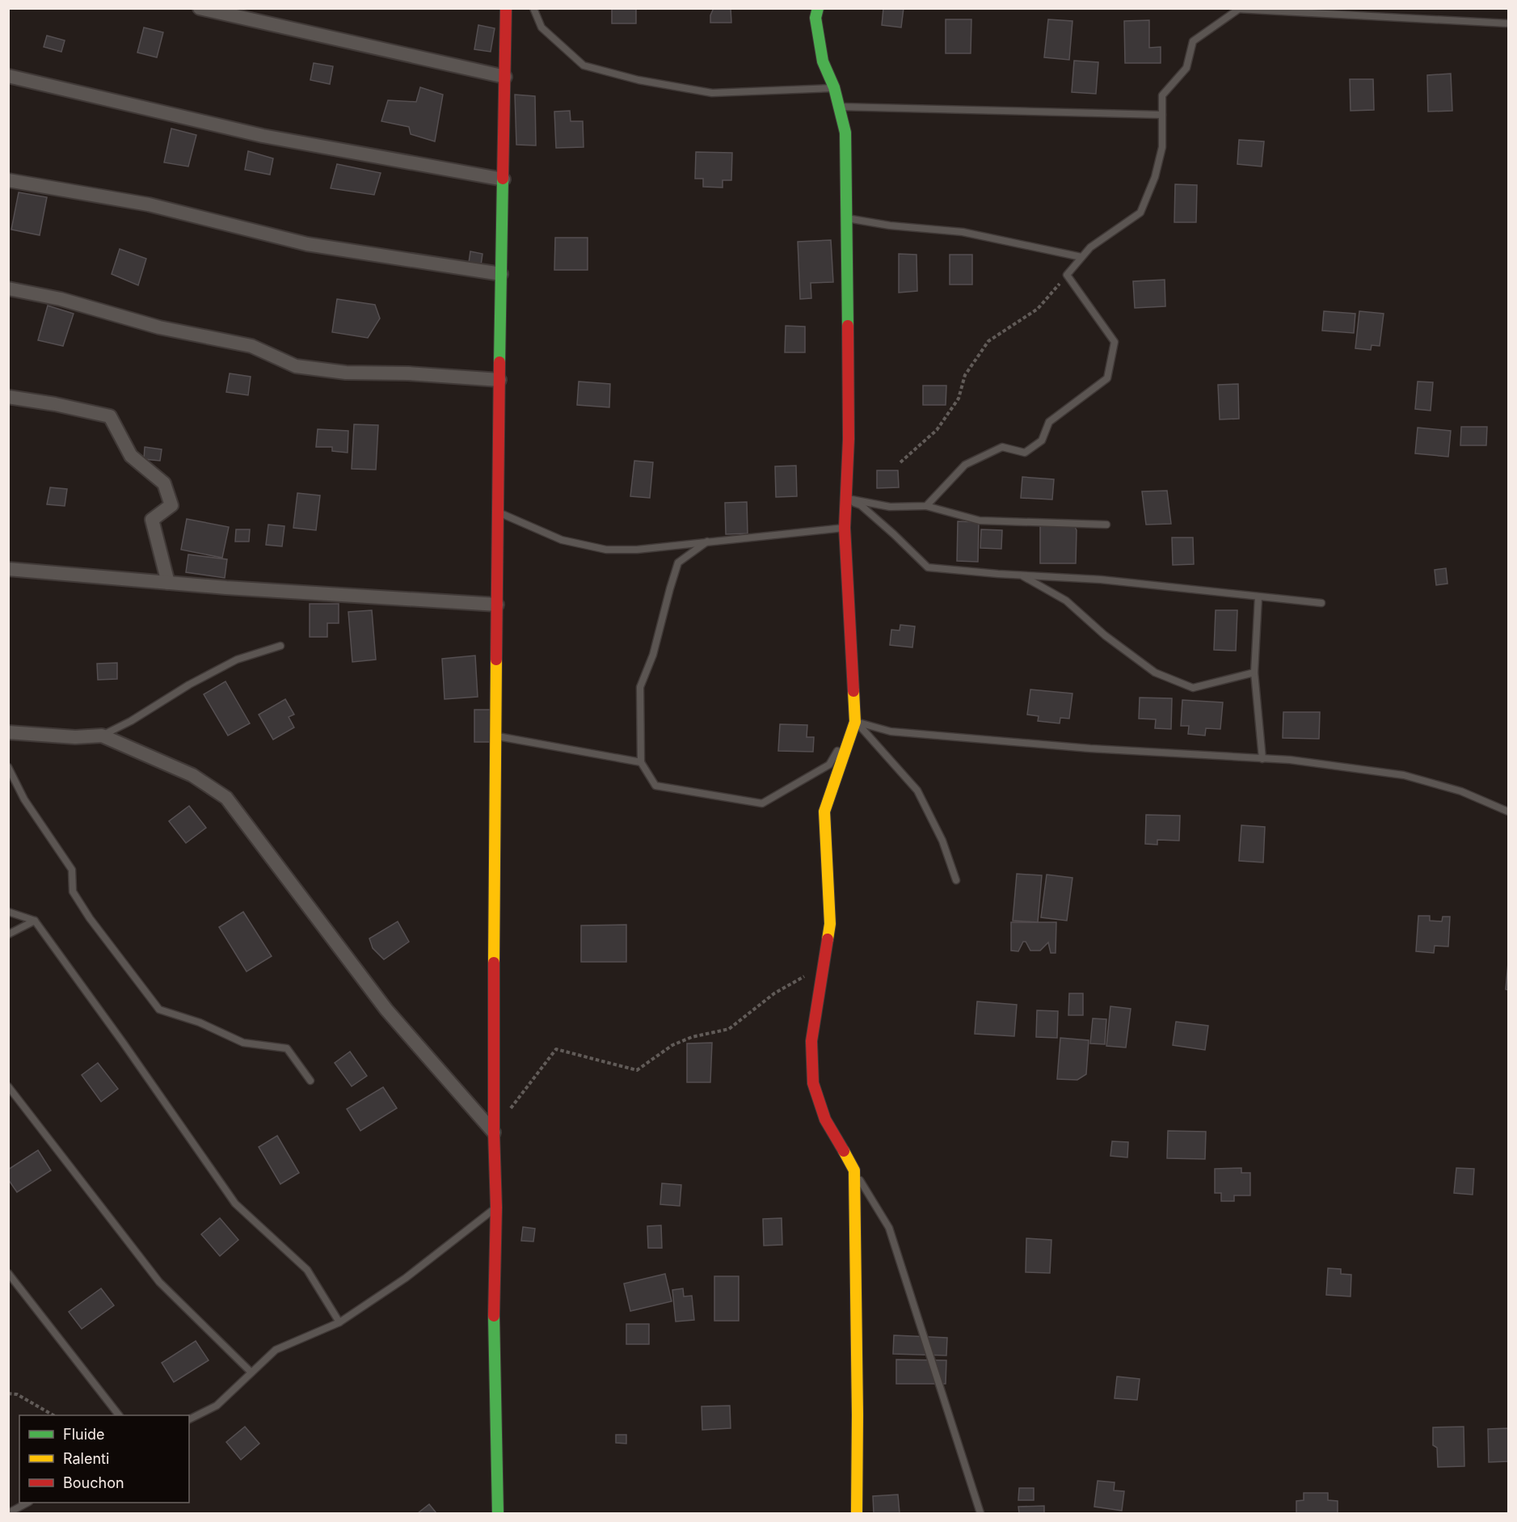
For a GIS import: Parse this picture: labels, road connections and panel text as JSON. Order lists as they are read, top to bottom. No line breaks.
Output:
{"legend":["Fluide","Ralenti","Bouchon"]}
